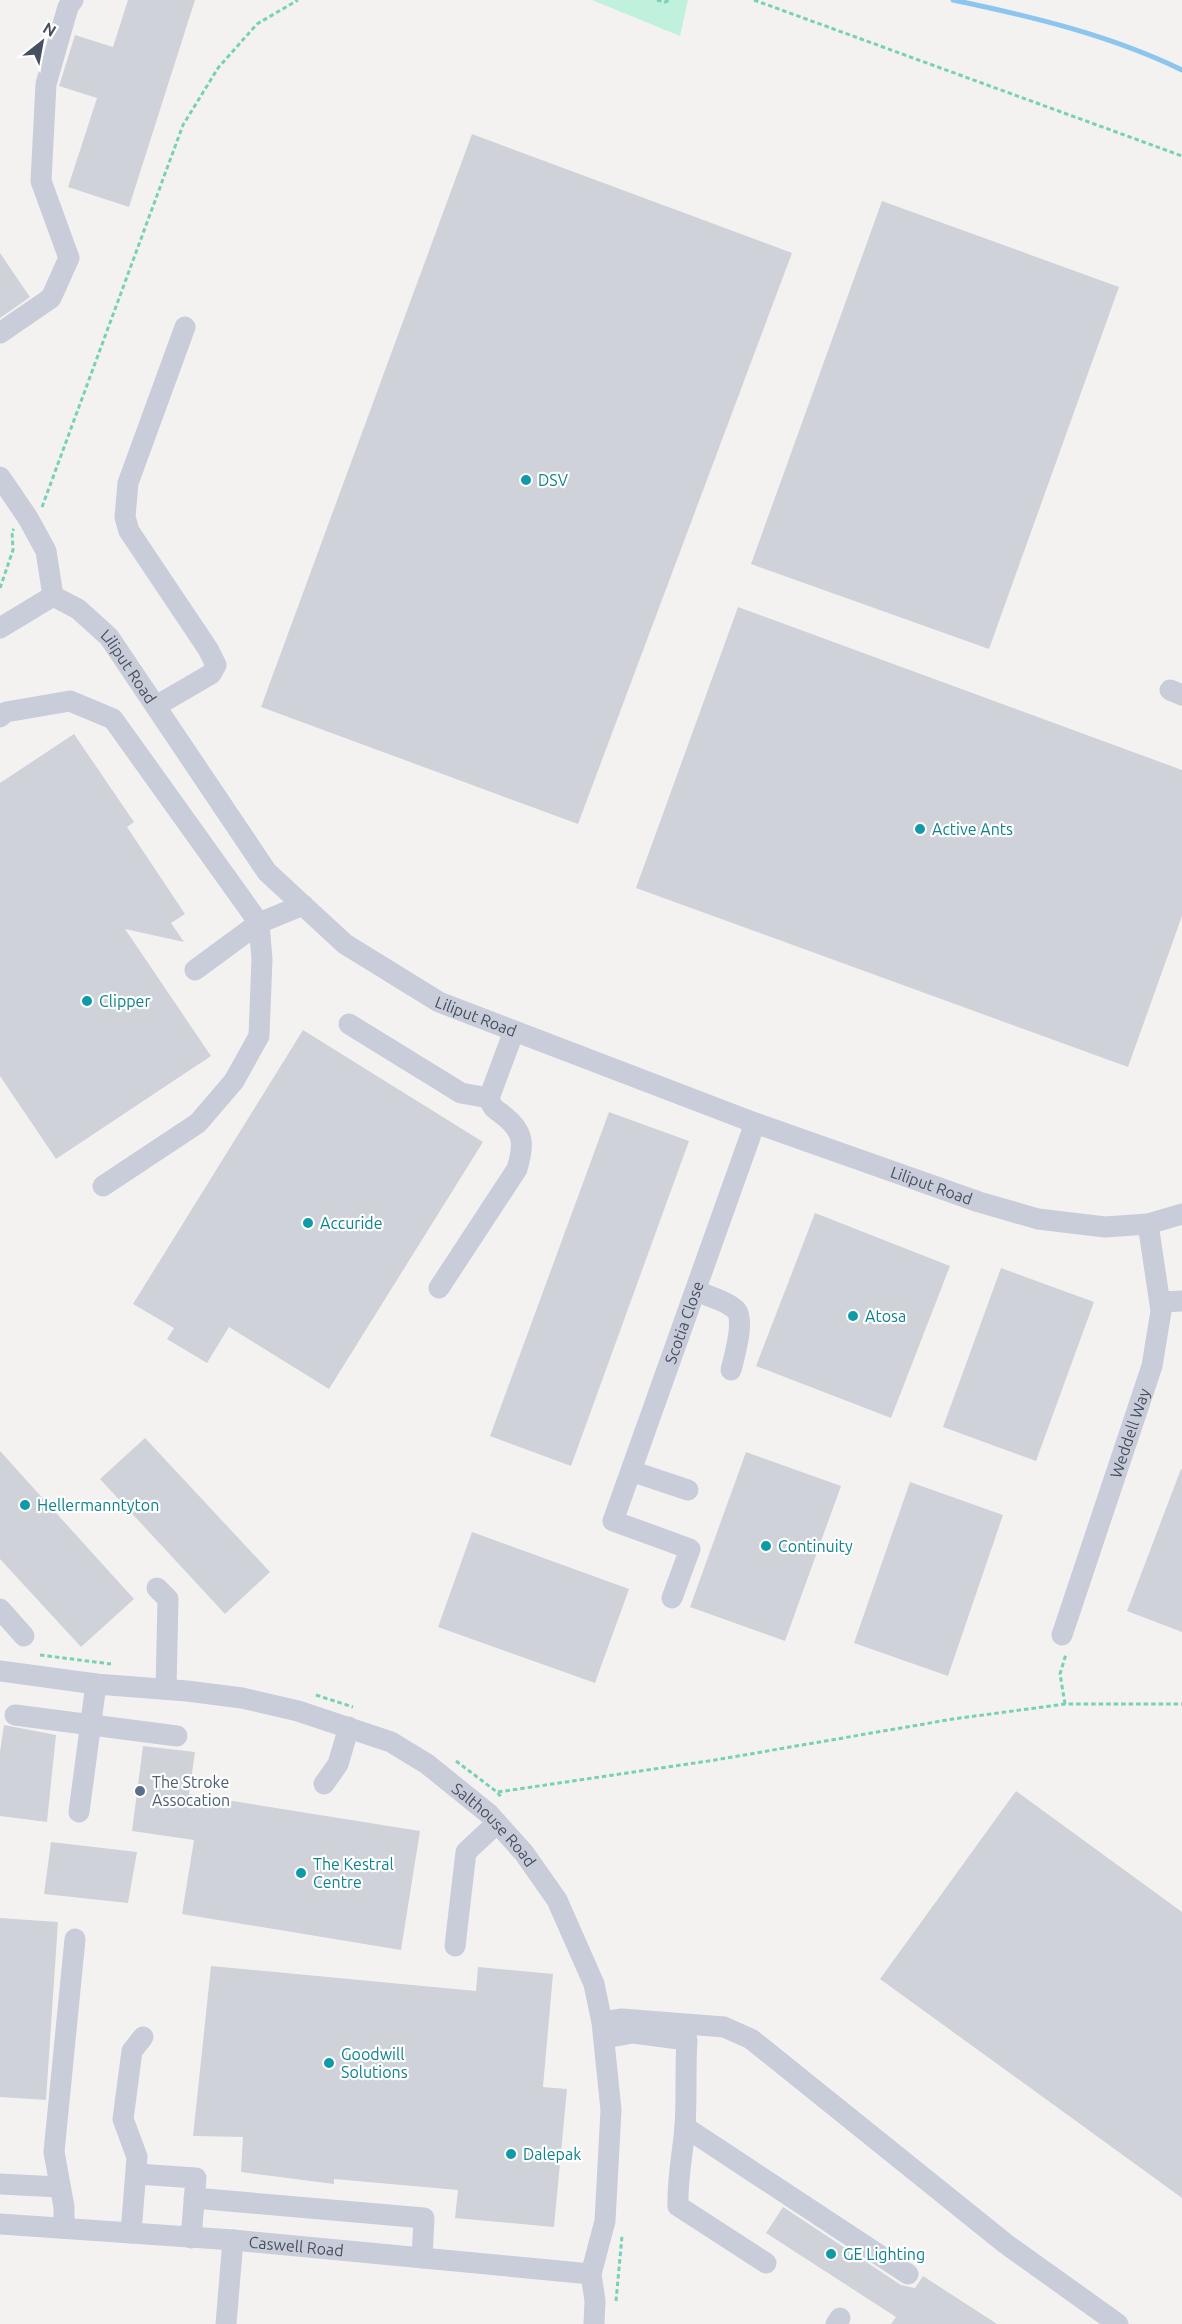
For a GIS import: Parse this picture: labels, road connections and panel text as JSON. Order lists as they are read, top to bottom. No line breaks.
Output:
{"streets":{"street":["Liliput Road","Scotia Close","Weddell Way","Salthouse Road","Caswell Road"]},"crossings":[["Liliput Road","Scotia Close"],["Liliput Road","Weddell Way"],["Salthouse Road","Caswell Road"]],"places":["DSV","Active Ants","Clipper","Accuride","Atosa","Hellermanntyton","Continuity","The Stroke Assocation","The Kestral Centre","Goodwill Solutions","Dalepak","GE Lighting"],"north":"top right"}
